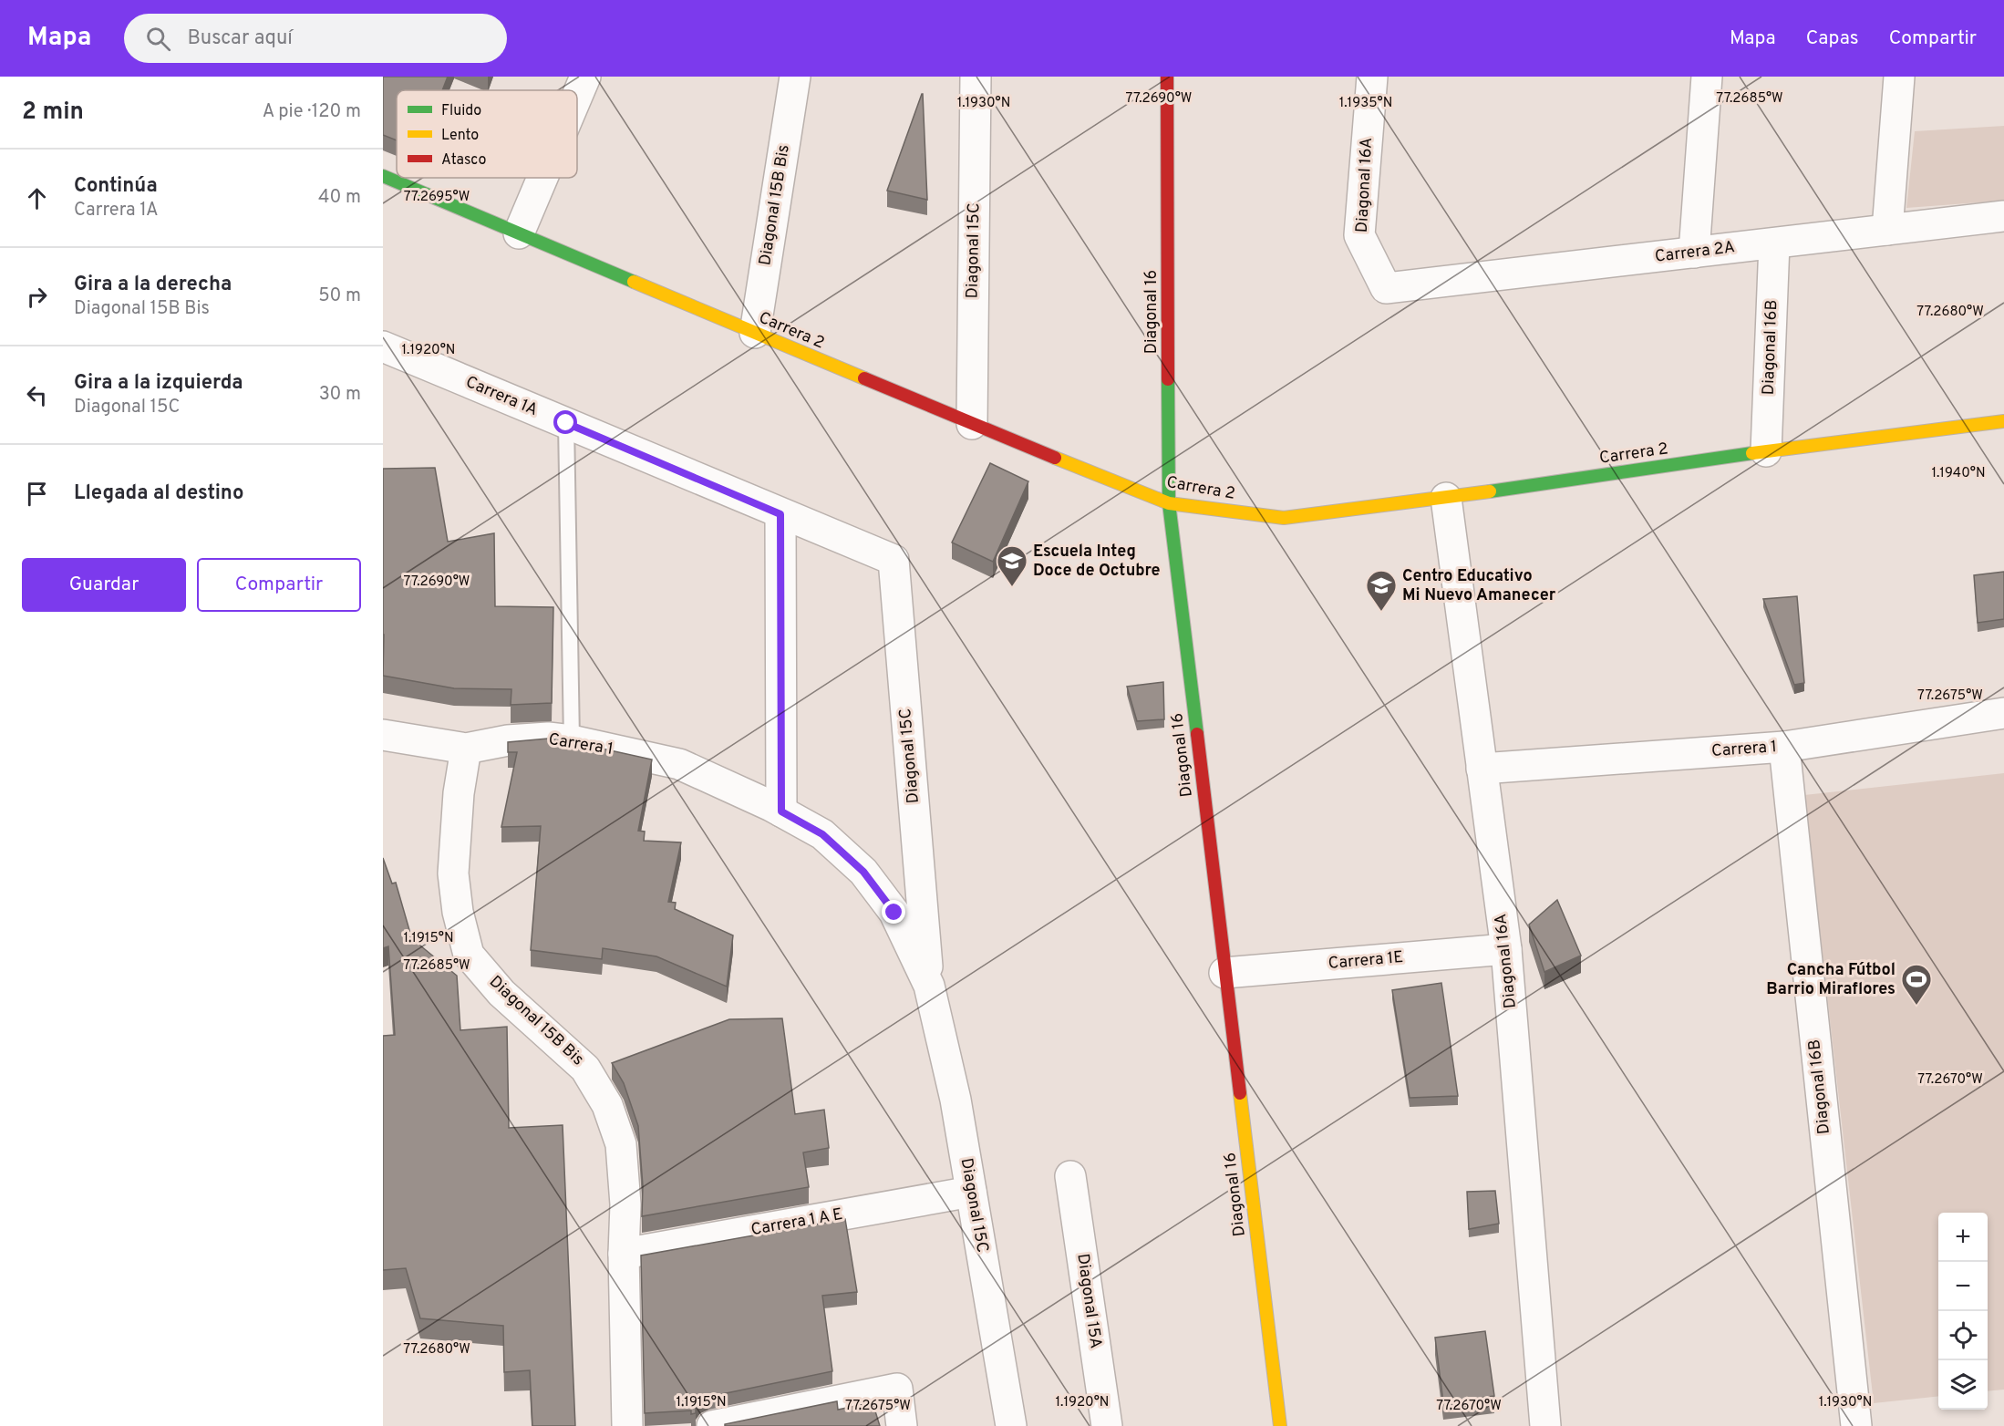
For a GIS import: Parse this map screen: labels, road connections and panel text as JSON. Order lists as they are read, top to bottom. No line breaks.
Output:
{"streets":{"street":["Diagonal 16A","Diagonal 15B Bis","Diagonal 15C","Carrera 2A","Diagonal 16","Carrera 2","Diagonal 16B","Carrera 1A","Carrera 1","Carrera 1E","Carrera 1 A E","Diagonal 15A"]},"crossings":[["Diagonal 16A","Carrera 2A"],["Diagonal 16A","Carrera 2"],["Diagonal 16A","Carrera 1"],["Diagonal 16A","Carrera 1E"],["Diagonal 15B Bis","Carrera 2"],["Diagonal 15B Bis","Carrera 1"],["Diagonal 15B Bis","Carrera 1 A E"],["Diagonal 15C","Carrera 2"],["Diagonal 15C","Carrera 1A"],["Diagonal 15C","Carrera 1"],["Diagonal 15C","Carrera 1 A E"],["Carrera 2A","Diagonal 16B"],["Diagonal 16","Carrera 2"],["Diagonal 16","Carrera 1E"],["Carrera 2","Diagonal 16B"],["Diagonal 16B","Carrera 1"]],"places":{"school or university":["Escuela Integ Doce de Octubre","Centro Educativo Mi Nuevo Amanecer"],"sports":["Cancha Fútbol Barrio Miraflores"]},"legend":["Fluido","Lento","Atasco"],"page":{"header":"Mapa","search":"Buscar aquí","nav":["Mapa","Capas","Compartir"],"heading":["2 min","A pie · 120 m"],"list":[["Continúa","Carrera 1A","40 m"],["Gira a la derecha","Diagonal 15B Bis","50 m"],["Gira a la izquierda","Diagonal 15C","30 m"],"Llegada al destino"],"buttons":["Guardar","Compartir"],"map_buttons":["+","−"]},"coordinates":["77.2690°W","77.2685°W","1.1930°N","1.1935°N","77.2695°W","77.2680°W","1.1920°N","1.1940°N","77.2675°W","1.1915°N","77.2670°W"]}
